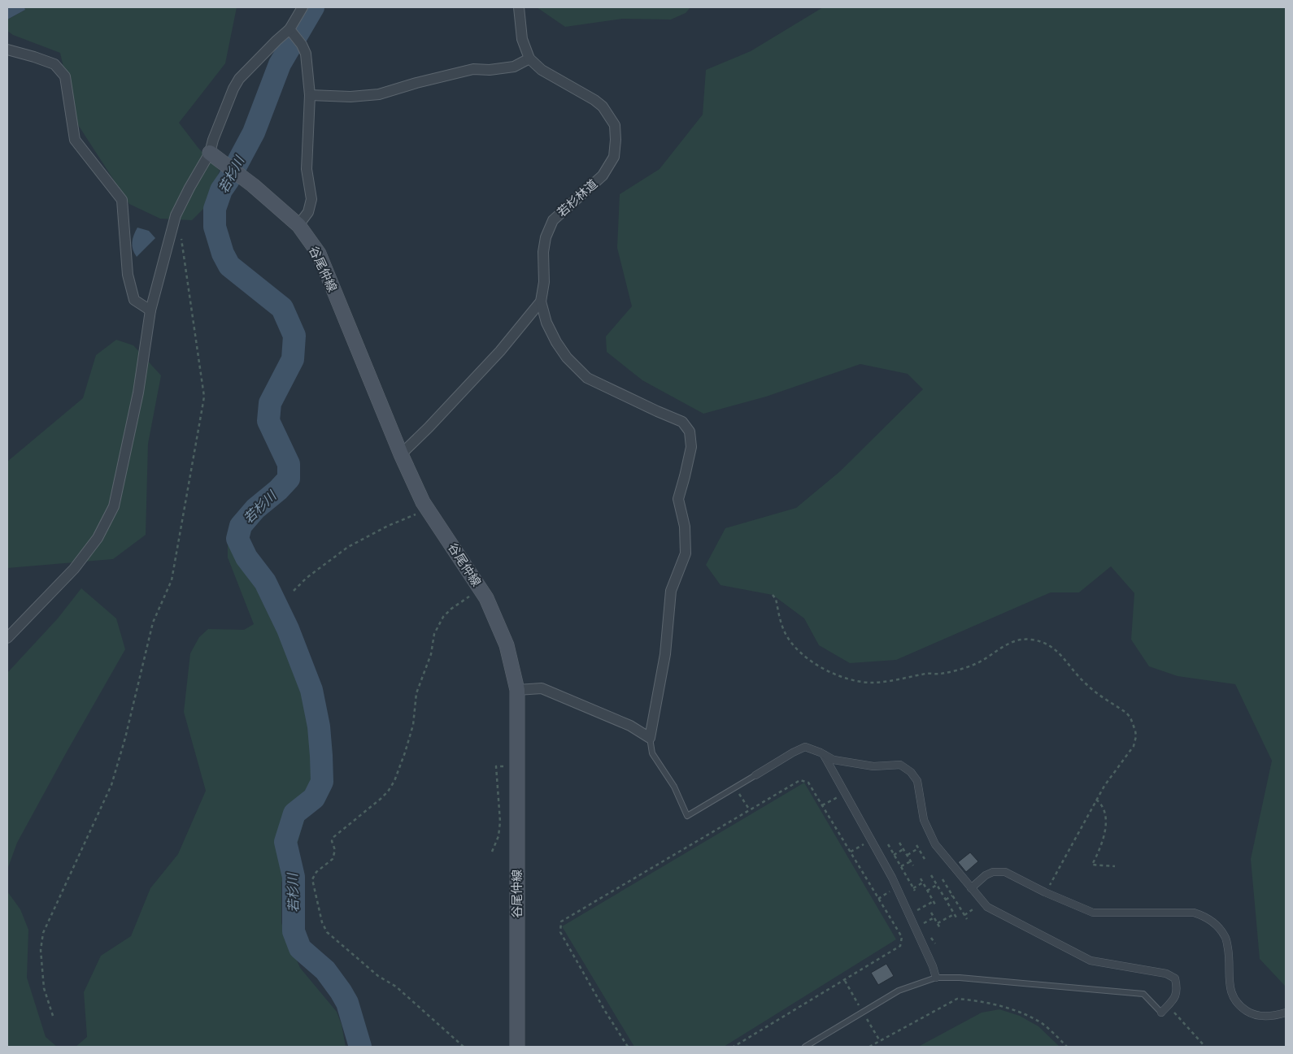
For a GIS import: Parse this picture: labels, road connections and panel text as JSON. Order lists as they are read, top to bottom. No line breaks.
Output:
{"streets":{"main road":["谷尾仲線"],"street":["若杉林道"]},"water":["若杉川"]}
